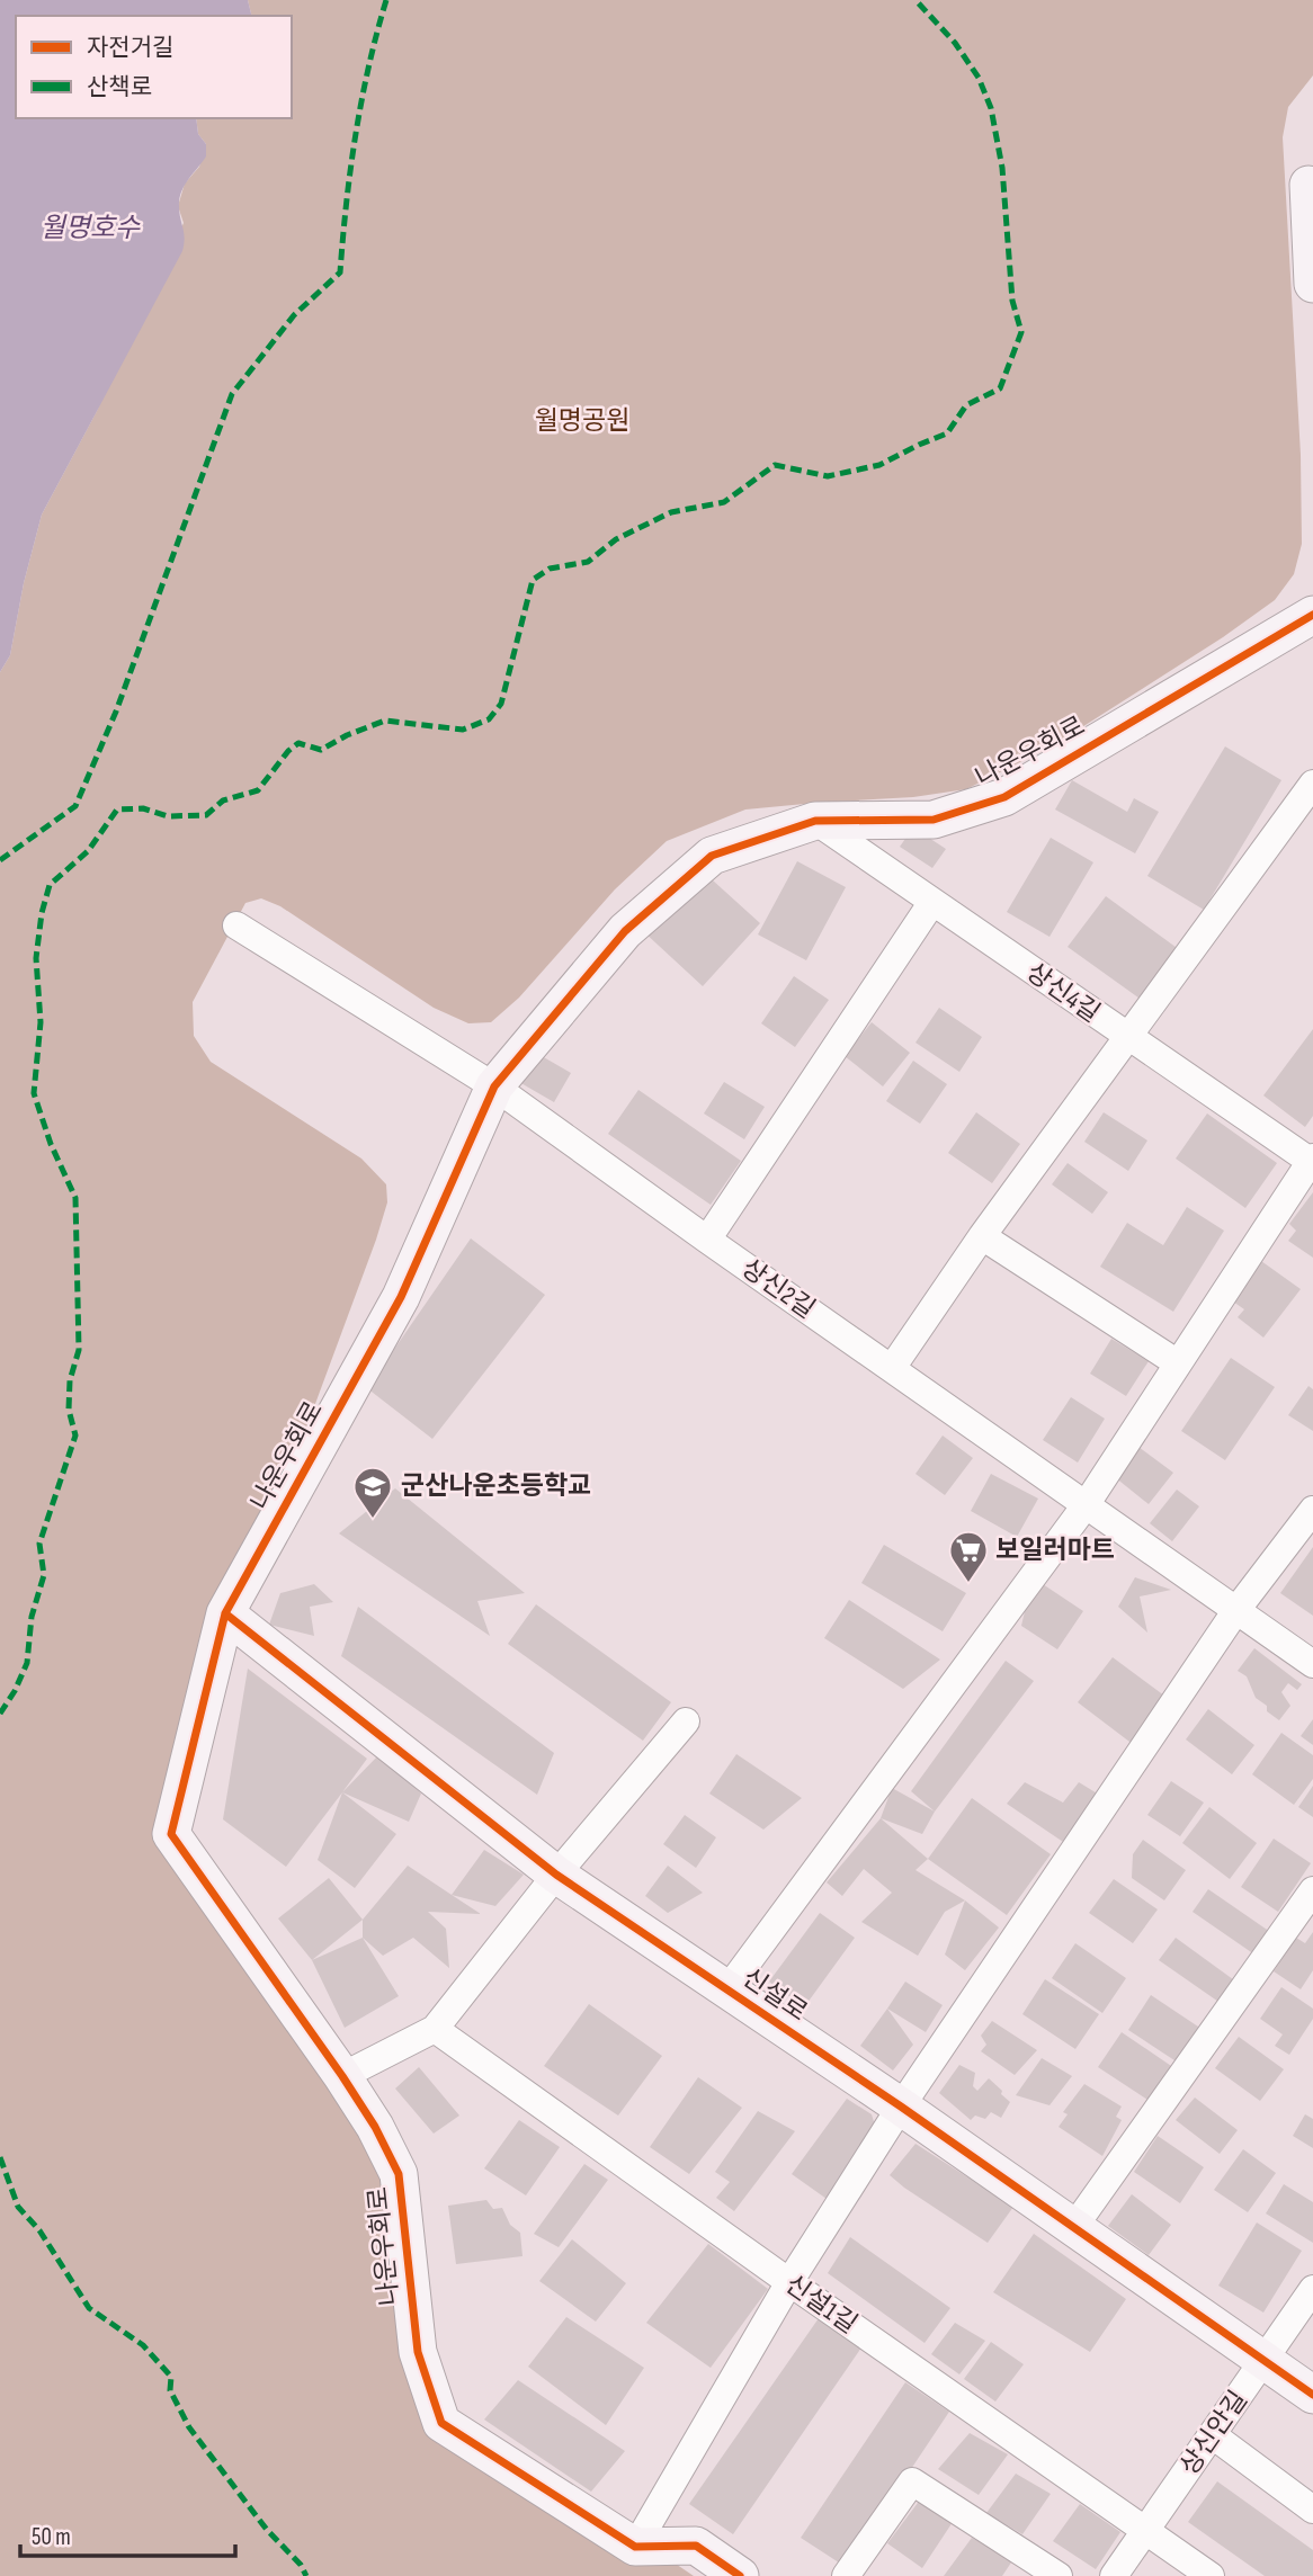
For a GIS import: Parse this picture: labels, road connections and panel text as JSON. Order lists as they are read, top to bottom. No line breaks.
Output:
{"streets":{"street":["나운우회로","상신4길","상신2길","신설로","신설1길","상신안길"]},"crossings":[["나운우회로","상신4길"],["나운우회로","상신2길"],["나운우회로","신설로"],["신설로","상신안길"],["신설1길","상신안길"]],"water":["월명호수"],"parks":["월명공원"],"places":{"school or university":["군산나운초등학교"],"supermarket":["보일러마트"]},"legend":["자전거길","산책로"],"scale_bar":"50 m"}
